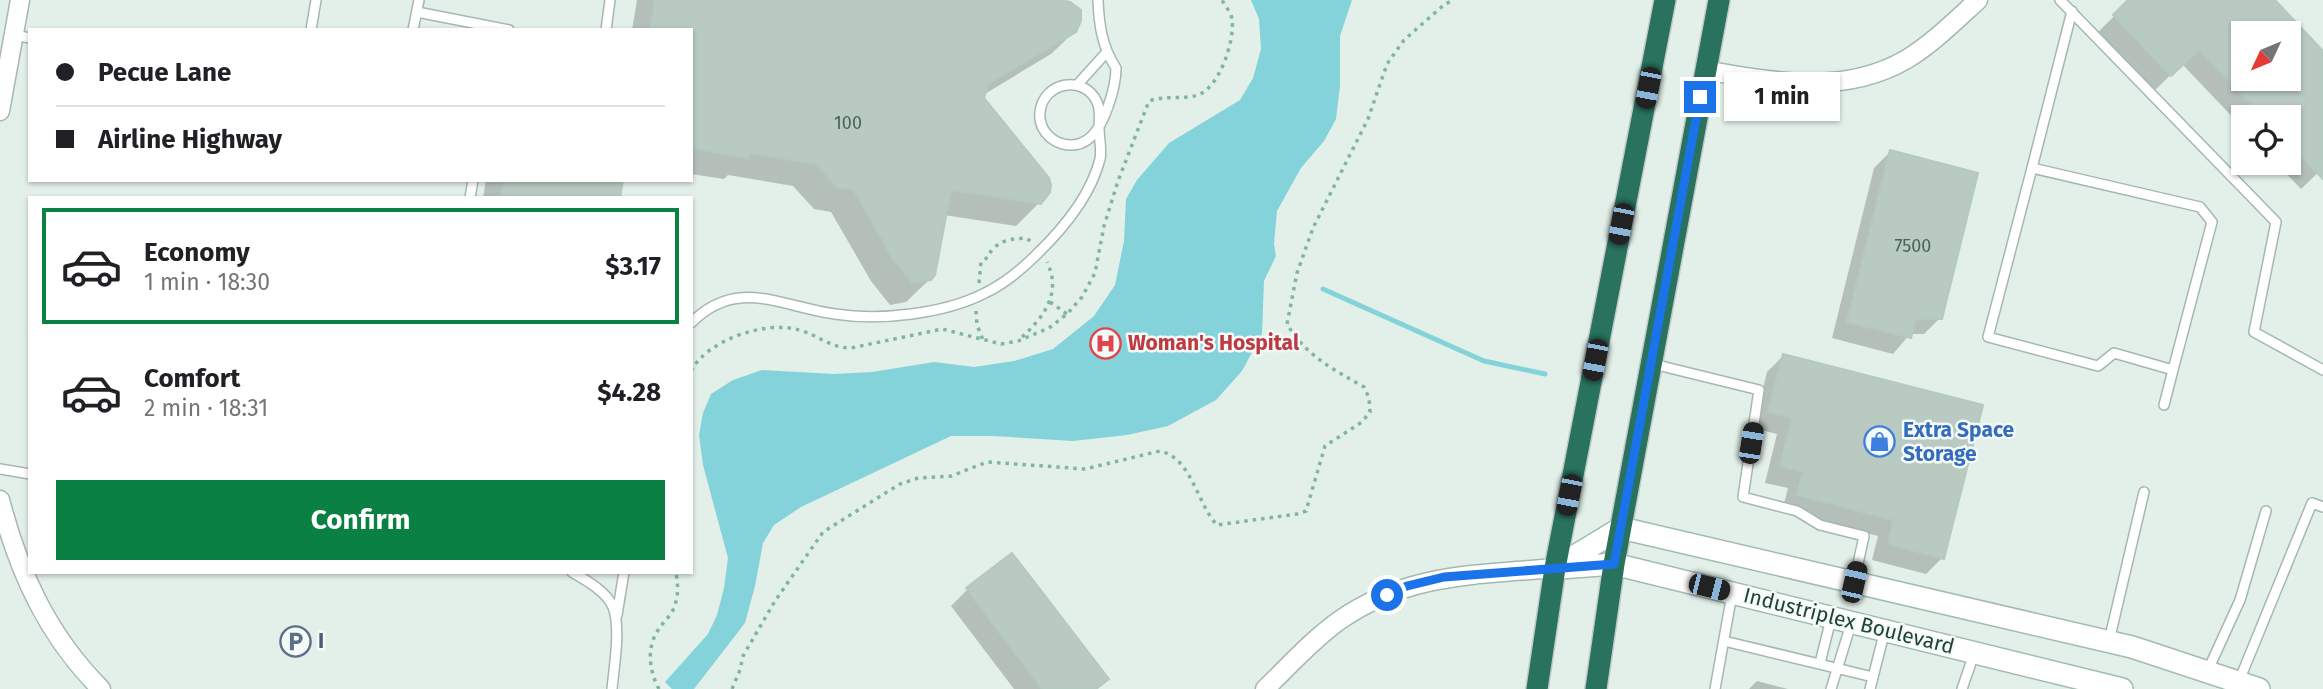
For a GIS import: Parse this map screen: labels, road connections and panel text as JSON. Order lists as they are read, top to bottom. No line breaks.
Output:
{"streets":{"street":["Industriplex Boulevard"]},"places":{"hospital":["Woman's Hospital"],"shop":["Extra Space Storage"],"parking":["I"]},"house_numbers":["100","7500"],"north":"bottom left","page":{"banner":["Pecue Lane","Airline Highway"],"bubble":"1 min","list":[{"name":"Economy","note":"1 min · 18:30","value":"$3.17"},{"name":"Comfort","note":"2 min · 18:31","value":"$4.28"}],"buttons":"Confirm"}}
